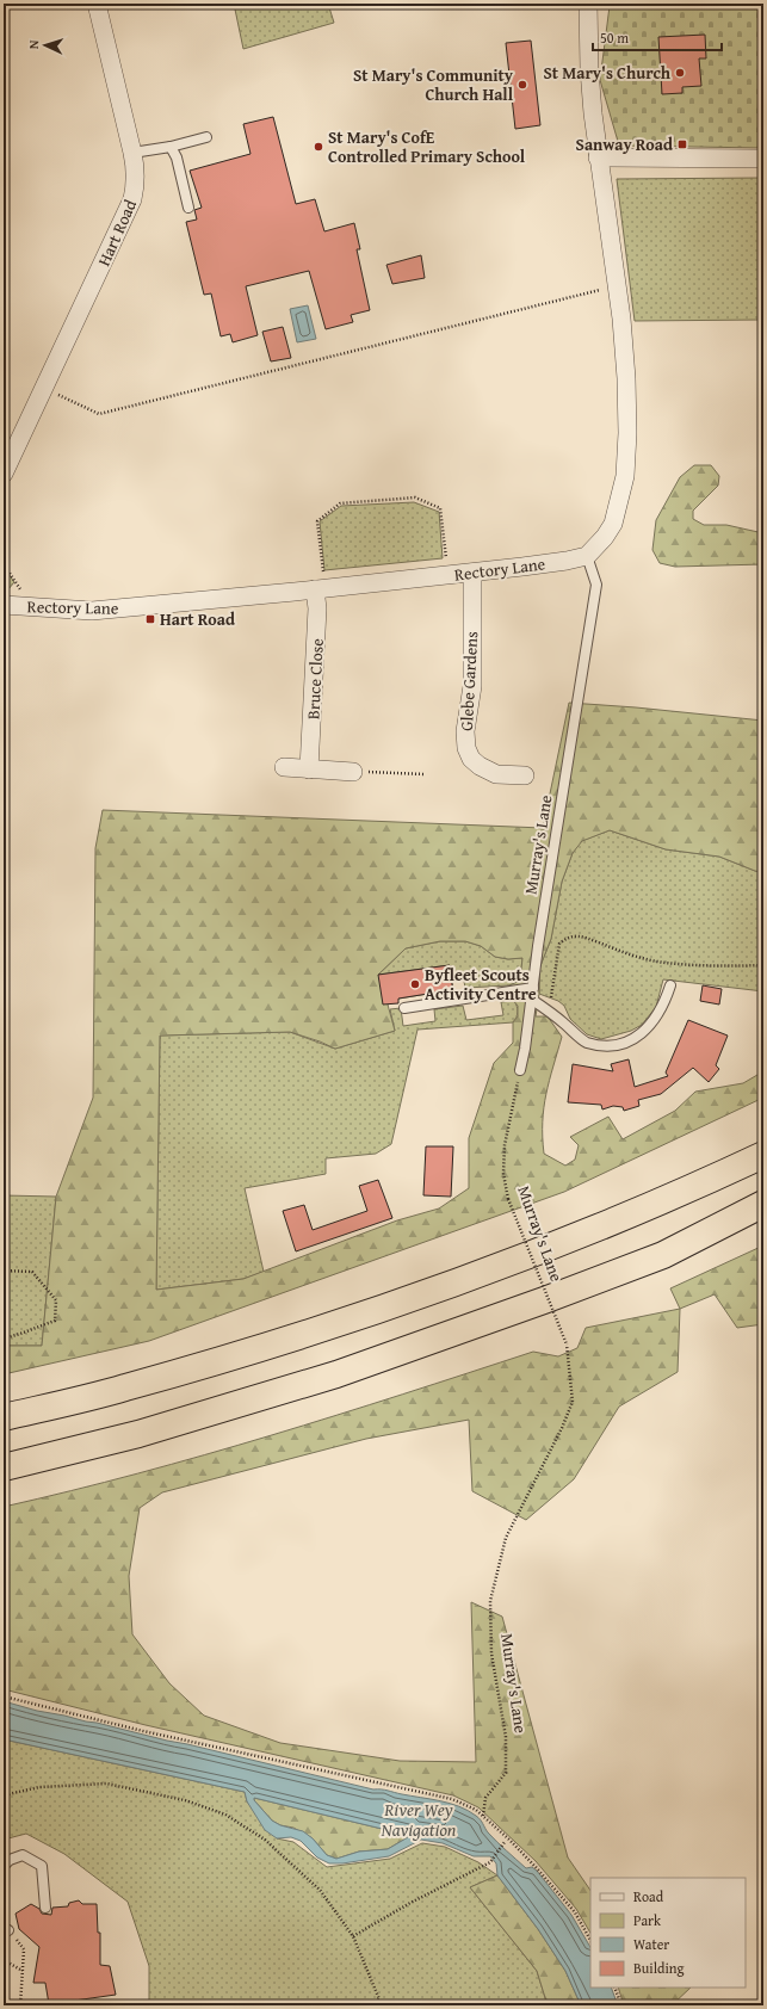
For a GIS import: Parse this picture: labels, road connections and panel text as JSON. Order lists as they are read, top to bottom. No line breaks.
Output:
{"streets":{"street":["Hart Road","Rectory Lane","Bruce Close","Glebe Gardens"],"lane":["Murray's Lane"]},"crossings":[["Rectory Lane","Bruce Close"],["Rectory Lane","Glebe Gardens"],["Rectory Lane","Murray's Lane"]],"water":["River Wey Navigation"],"places":{"other":["St Mary's Church","St Mary's Community Church Hall","St Mary's CofE Controlled Primary School","Byfleet Scouts Activity Centre"],"transit":["Sanway Road","Hart Road"]},"legend":["Road","Park","Water","Building"],"scale_bar":"50 m","north":"left"}
